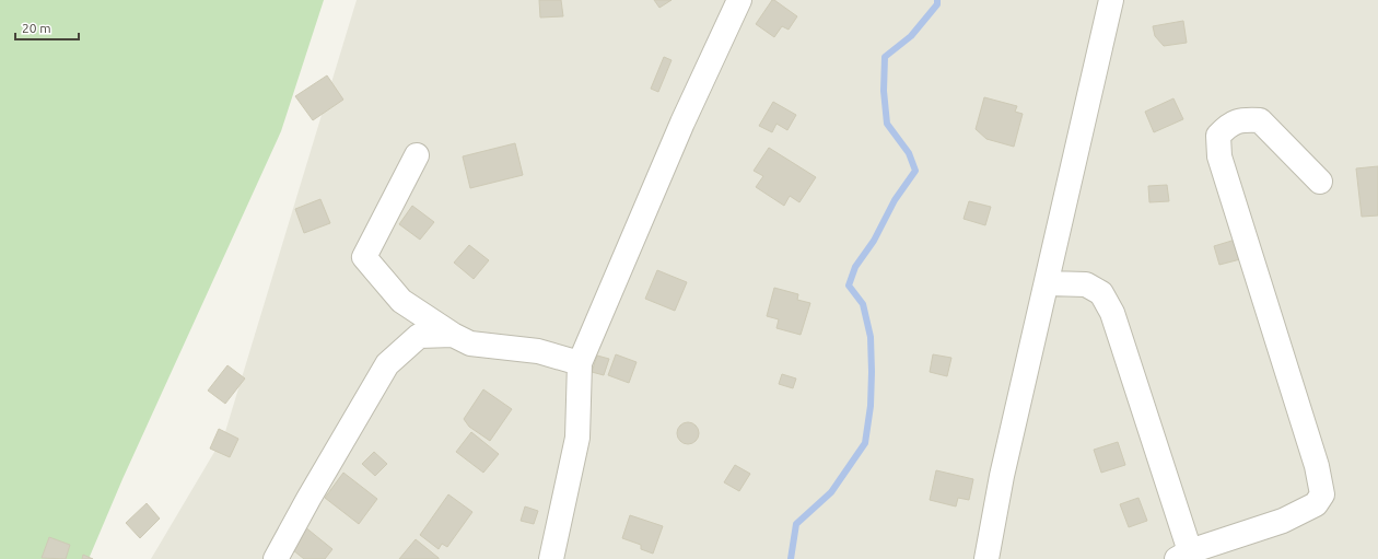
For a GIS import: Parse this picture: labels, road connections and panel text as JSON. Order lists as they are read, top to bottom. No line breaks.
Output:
{"scale_bar":"20 m"}
